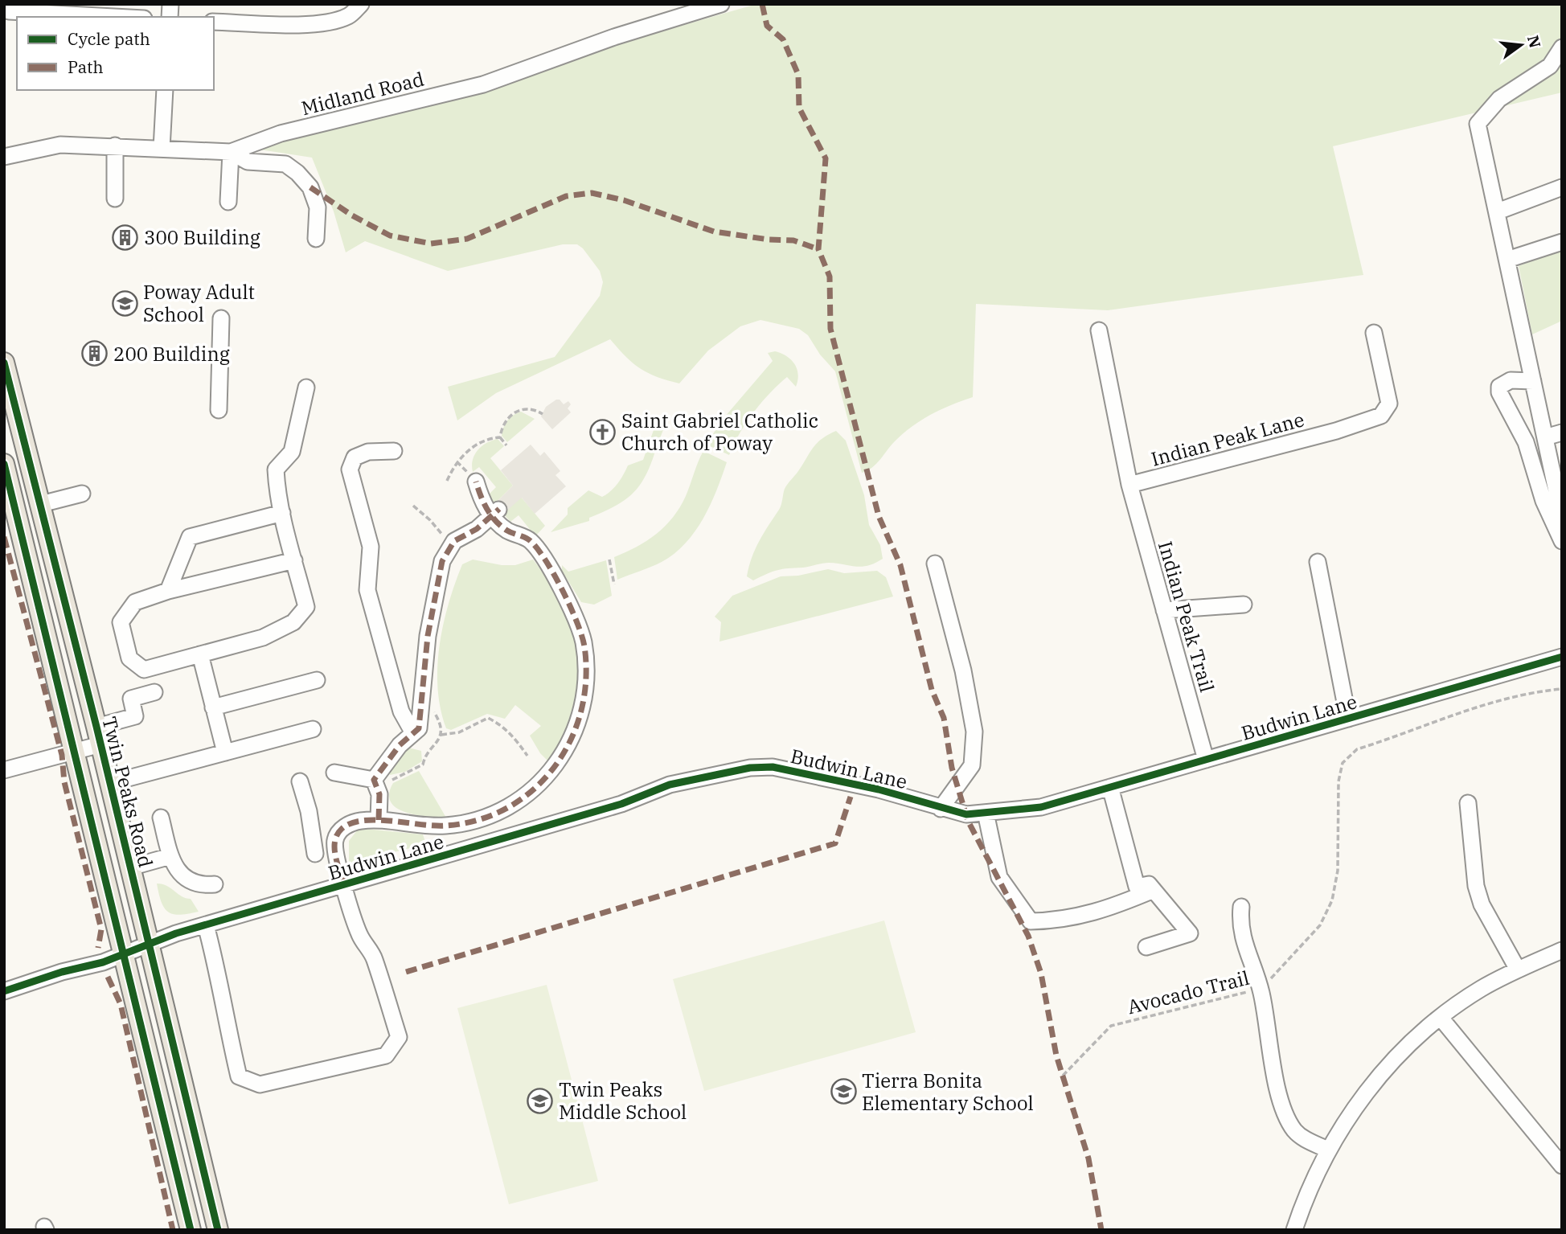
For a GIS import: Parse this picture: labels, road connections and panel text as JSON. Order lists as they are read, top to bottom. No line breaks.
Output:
{"streets":{"main road":["Twin Peaks Road"],"street":["Midland Road","Indian Peak Lane","Indian Peak Trail","Budwin Lane"],"path":["Avocado Trail"]},"crossings":[["Indian Peak Lane","Indian Peak Trail"],["Indian Peak Trail","Budwin Lane"],["Budwin Lane","Twin Peaks Road"]],"places":{"building":["300 Building","200 Building"],"school or university":["Poway Adult School","Tierra Bonita Elementary School","Twin Peaks Middle School"],"church":["Saint Gabriel Catholic Church of Poway"]},"legend":["Cycle path","Path"],"north":"right"}
